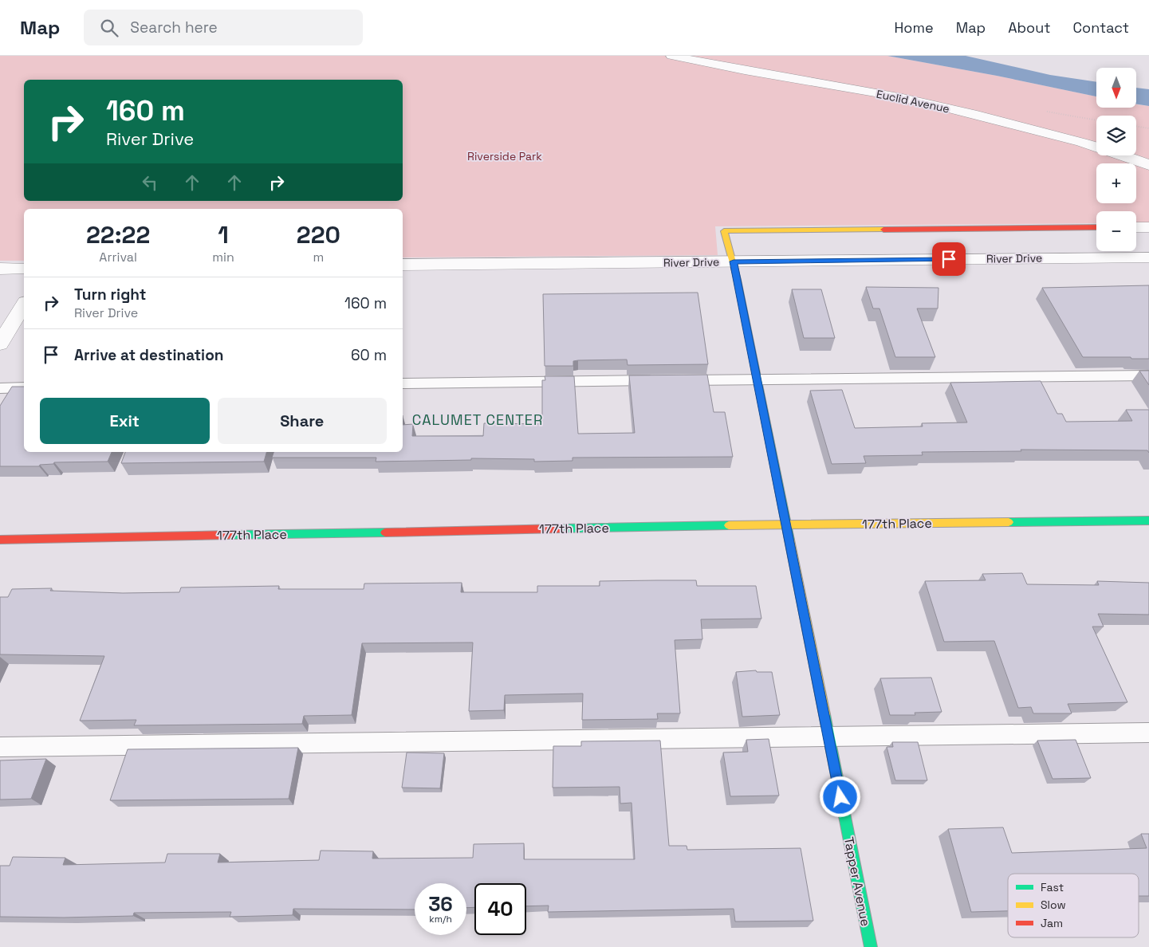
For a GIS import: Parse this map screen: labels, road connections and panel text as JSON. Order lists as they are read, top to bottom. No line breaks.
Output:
{"streets":{"street":["Euclid Avenue","River Drive","177th Place","Tapper Avenue"]},"crossings":[["River Drive","Tapper Avenue"],["177th Place","Tapper Avenue"]],"districts":["CALUMET CENTER"],"parks":["Riverside Park"],"legend":["Fast","Slow","Jam"],"north":"bottom","page":{"header":"Map","search":"Search here","nav":["Home","Map","About","Contact"],"map_buttons":["+","−"],"turn":["160 m","River Drive"],"eta":["22:22","Arrival","1","min","220","m"],"list":[{"name":"Turn right","note":"River Drive","value":"160 m"},{"name":"Arrive at destination","value":"60 m"}],"buttons":["Exit","Share"],"speed":"36 km/h","limit":"40"}}
